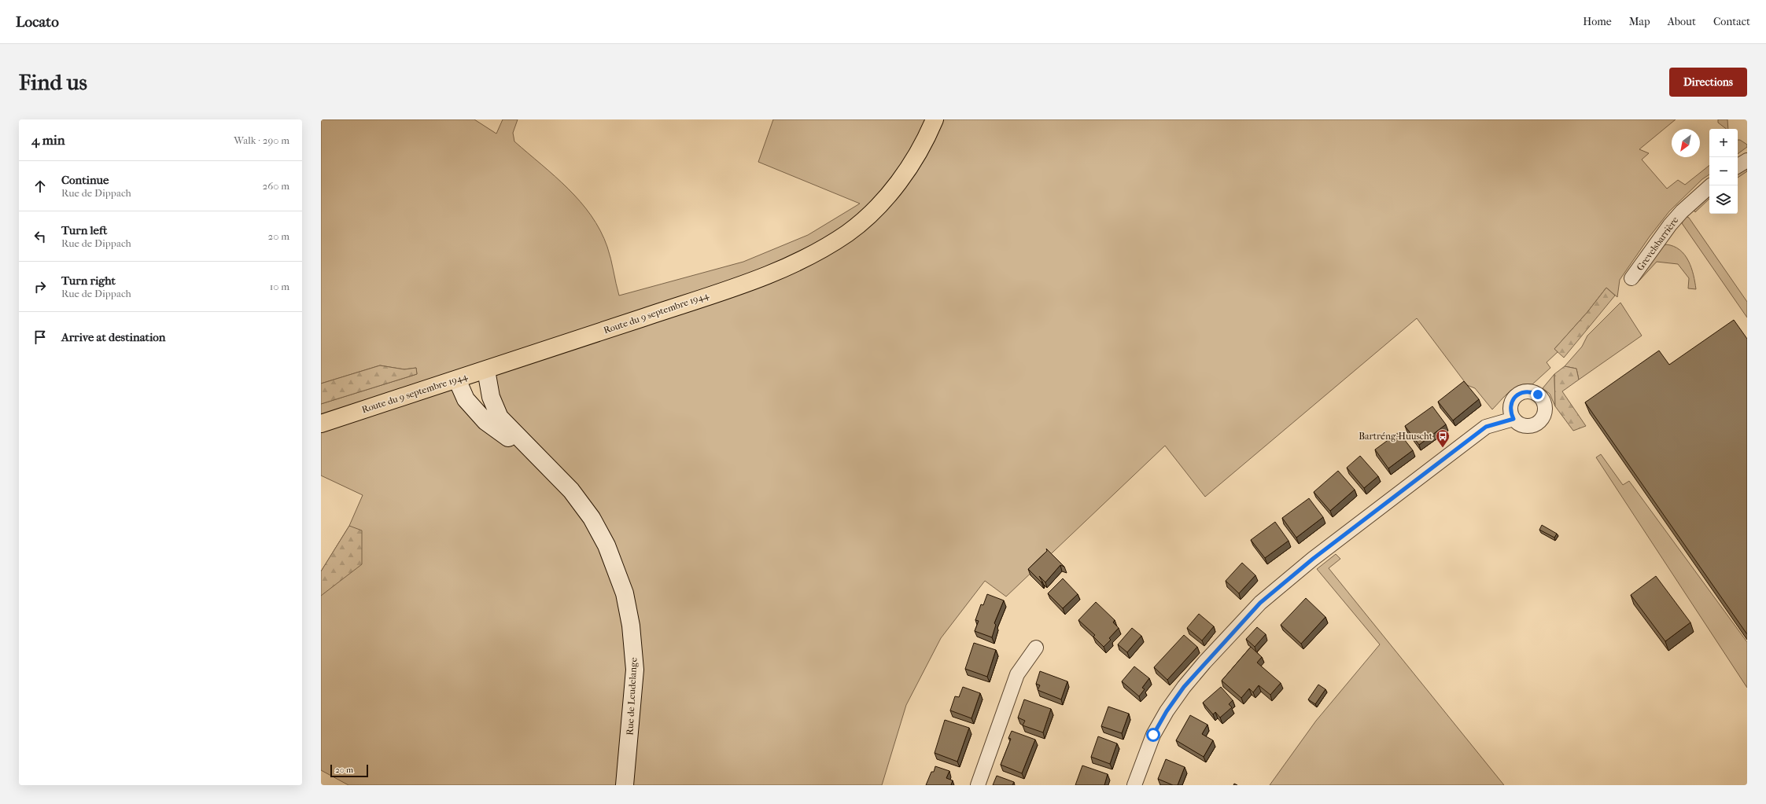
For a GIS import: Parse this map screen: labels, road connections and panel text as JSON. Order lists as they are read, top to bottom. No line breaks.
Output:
{"streets":{"main road":["Route du 9 septembre 1944"],"street":["Grevelsbarrière","Rue de Leudelange"]},"crossings":[["Route du 9 septembre 1944","Rue de Leudelange"]],"places":{"bus stop":["Bartréng-Huuscht"]},"scale_bar":"20 m","north":"bottom left","page":{"header":"Locato","nav":["Home","Map","About","Contact"],"buttons":"Directions","title":"Find us","heading":["4 min","Walk · 290 m"],"map_buttons":["+","−"],"list":[["Continue","Rue de Dippach","260 m"],["Turn left","Rue de Dippach","20 m"],["Turn right","Rue de Dippach","10 m"],"Arrive at destination"],"scale":"20 m"}}
